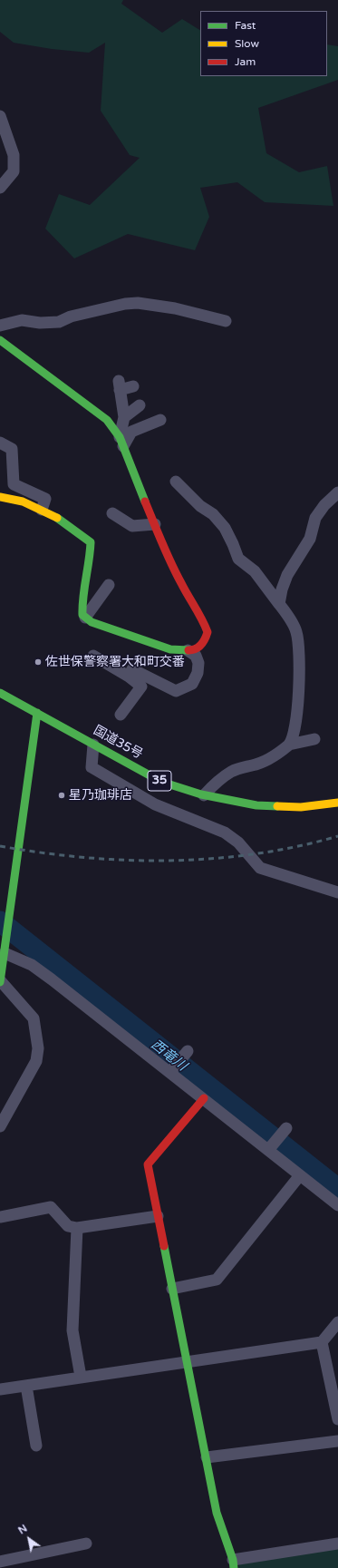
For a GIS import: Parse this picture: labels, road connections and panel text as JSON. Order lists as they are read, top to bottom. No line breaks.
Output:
{"streets":{"main road":["国道35号","35"]},"water":["西竜川"],"places":["佐世保警察署大和町交番","星乃珈琲店"],"legend":["Fast","Slow","Jam"],"north":"top left"}
